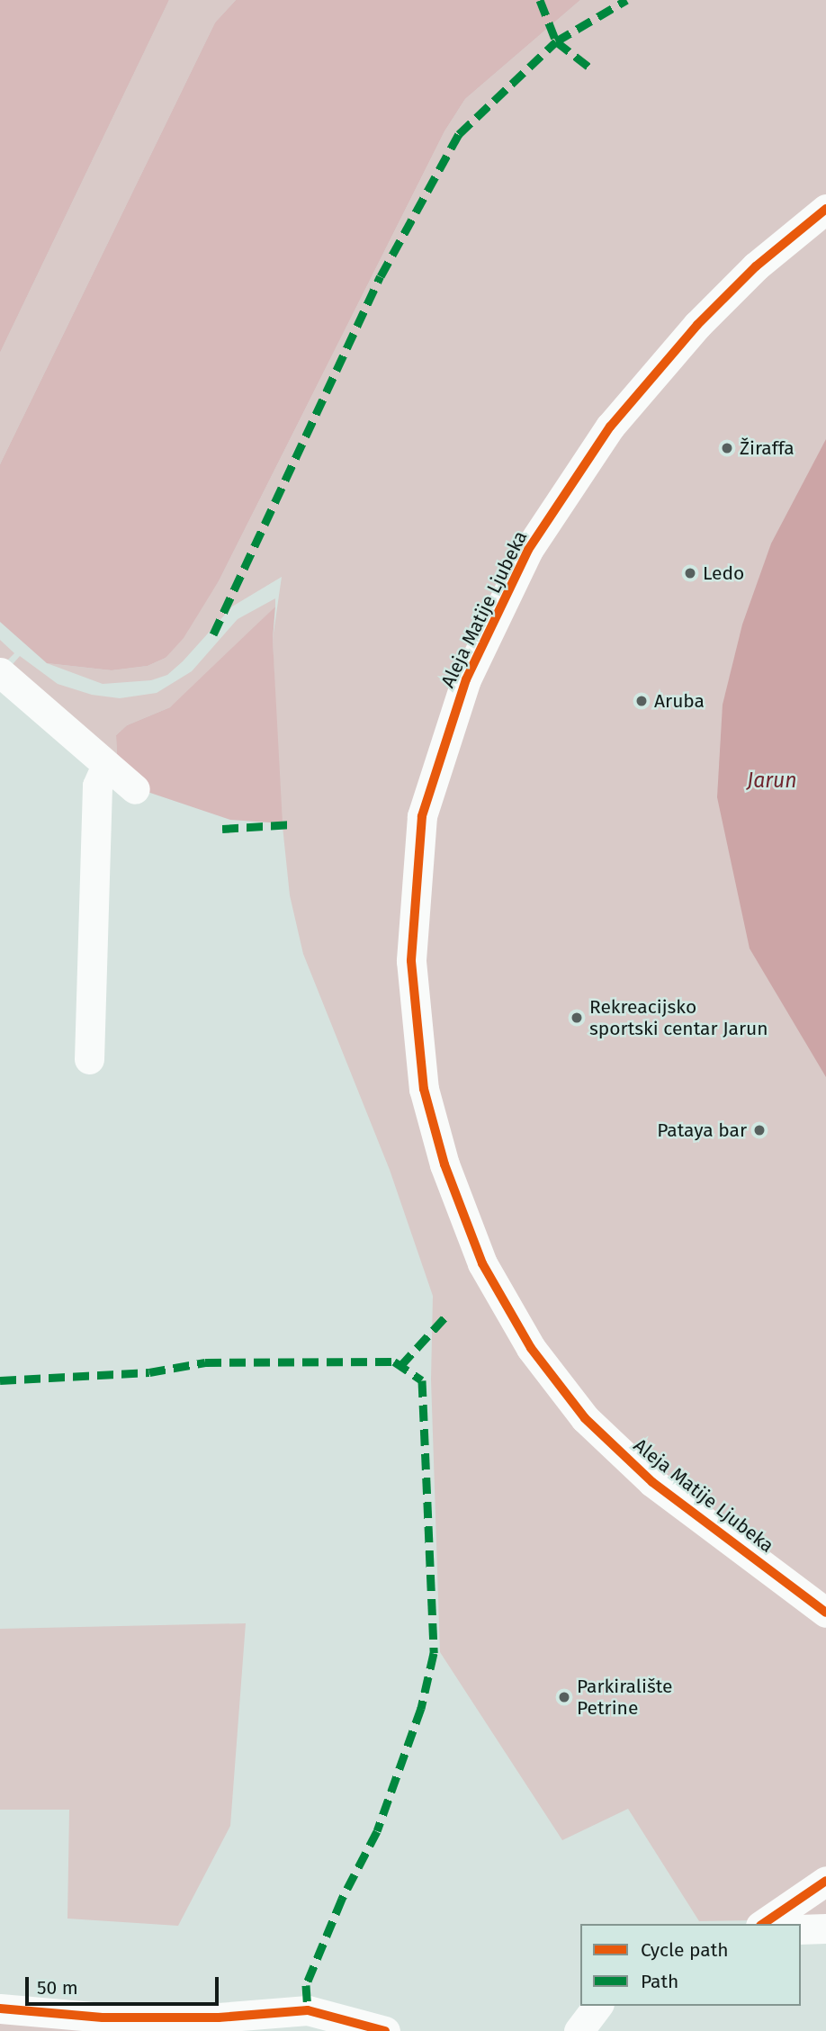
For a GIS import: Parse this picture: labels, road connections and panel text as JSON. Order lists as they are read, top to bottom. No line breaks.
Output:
{"streets":{"street":["Aleja Matije Ljubeka"]},"water":["Jarun"],"places":["Žiraffa","Ledo","Aruba","Rekreacijsko sportski centar Jarun","Pataya bar","Parkiralište Petrine"],"legend":["Cycle path","Path"],"scale_bar":"50 m"}
